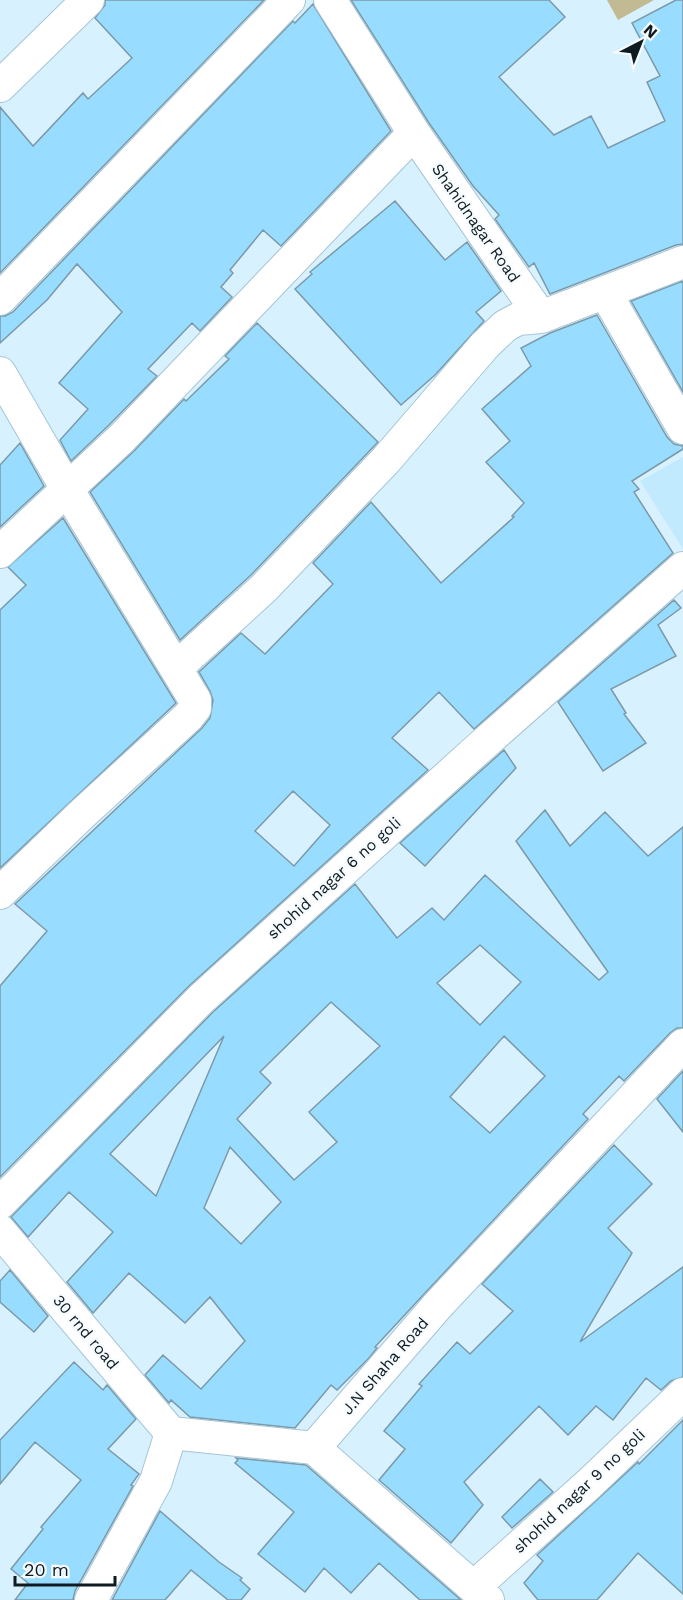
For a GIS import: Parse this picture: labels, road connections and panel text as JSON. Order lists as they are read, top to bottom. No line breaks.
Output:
{"streets":{"street":["Shahidnagar Road","shohid nagar 6 no goli","30 rnd road","J.N Shaha Road","shohid nagar 9 no goli"]},"scale_bar":"20 m","north":"top right"}
